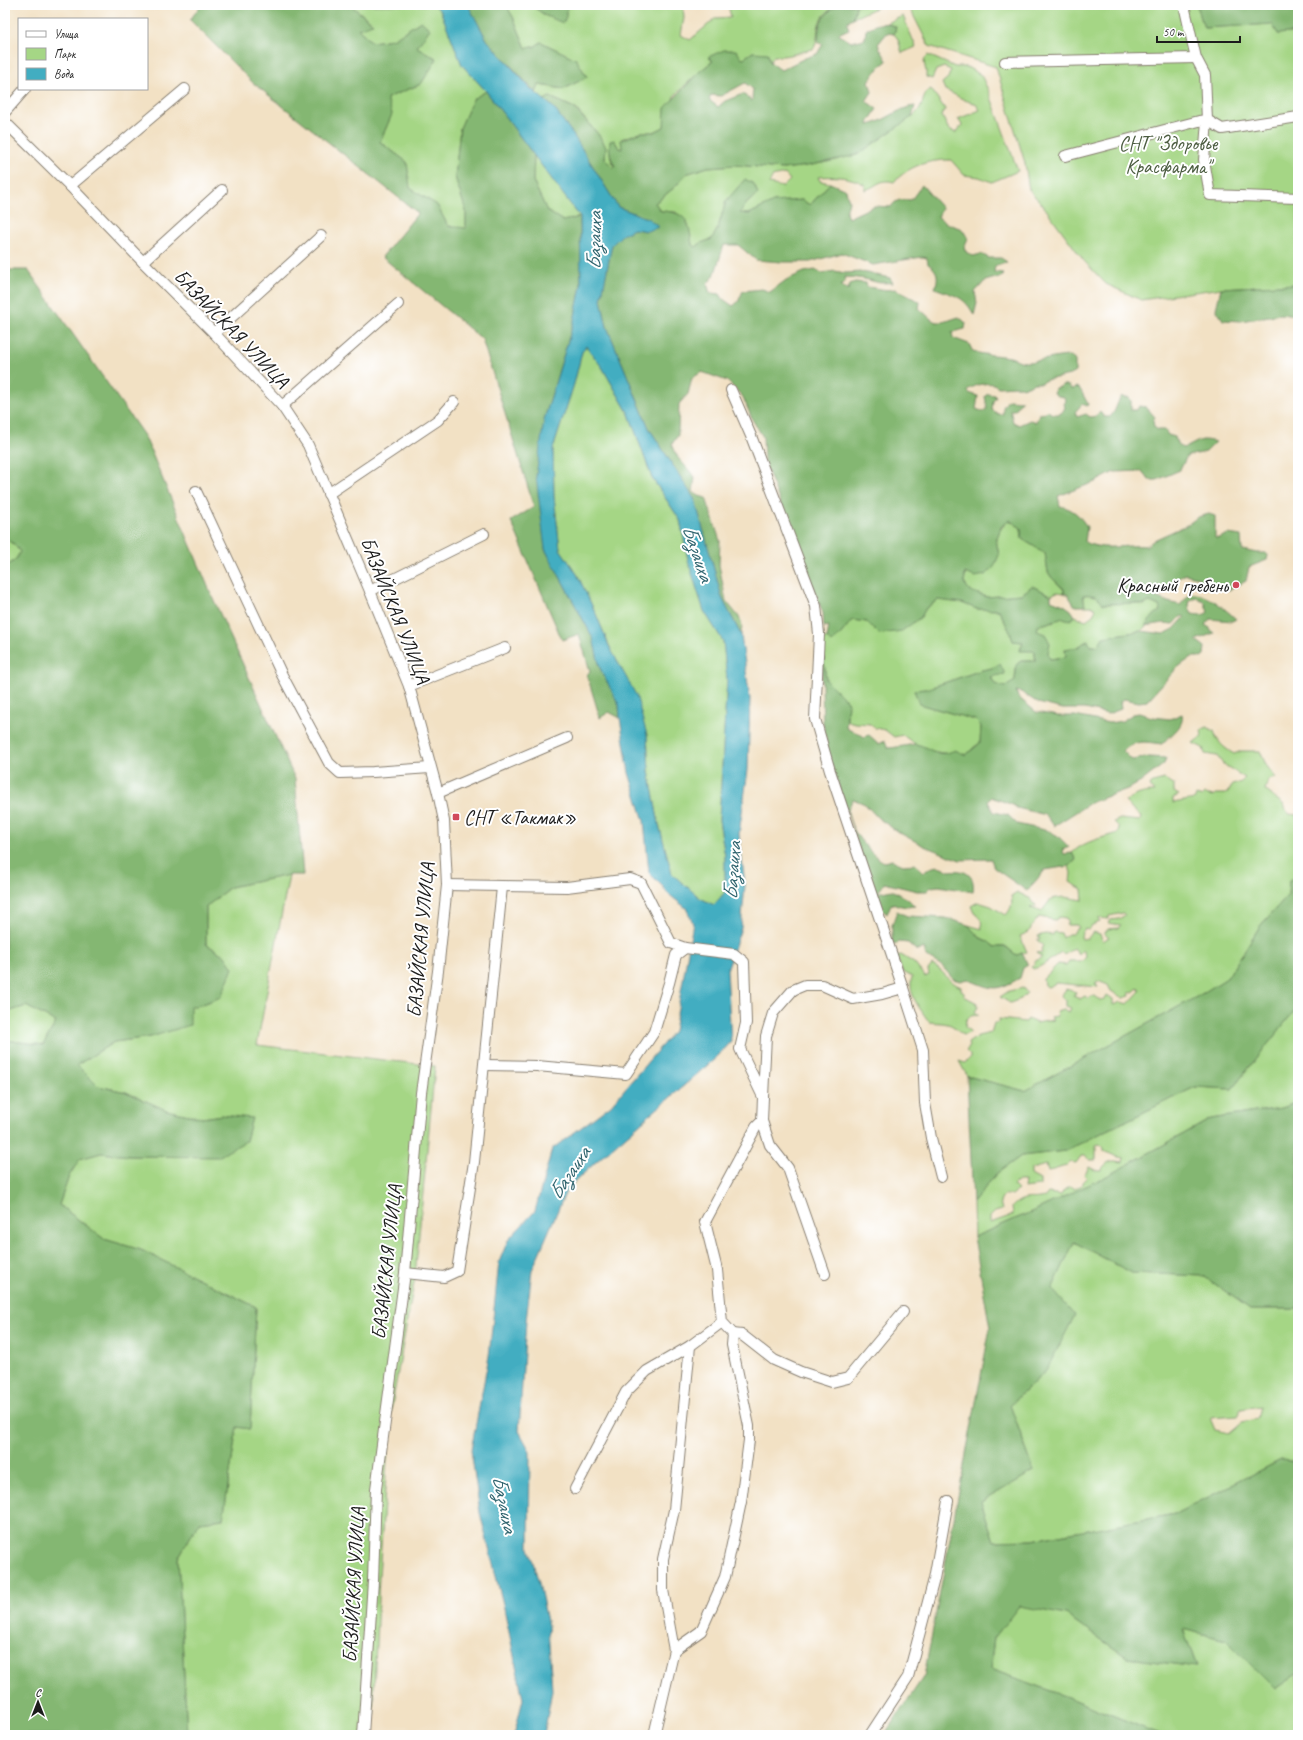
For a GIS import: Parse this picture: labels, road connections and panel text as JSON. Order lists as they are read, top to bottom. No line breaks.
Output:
{"streets":{"street":["БАЗАЙСКАЯ УЛИЦА"]},"water":["Базаиха"],"parks":["СНТ \"Здоровье Красфарма\""],"places":{"other":["Красный гребень"],"transit":["СНТ «Такмак»"]},"legend":["Улица","Парк","Вода"],"scale_bar":"50 m","north":"top"}
